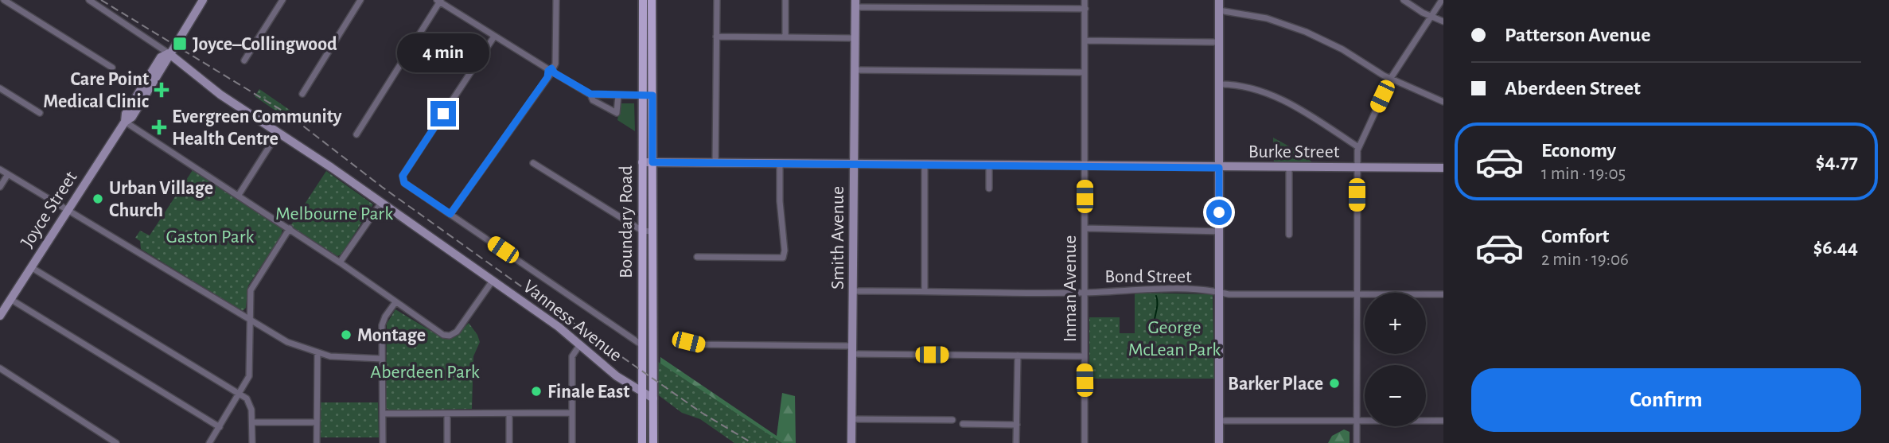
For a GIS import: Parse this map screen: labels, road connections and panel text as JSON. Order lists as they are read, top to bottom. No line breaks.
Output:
{"streets":{"main road":["Boundary Road"],"street":["Burke Street","Joyce Street","Smith Avenue","Bond Street","Inman Avenue","Vanness Avenue"]},"crossings":[["Burke Street","Boundary Road"],["Burke Street","Smith Avenue"],["Burke Street","Inman Avenue"],["Joyce Street","Vanness Avenue"],["Boundary Road","Vanness Avenue"],["Smith Avenue","Bond Street"],["Bond Street","Inman Avenue"]],"parks":["Melbourne Park","Gaston Park","George McLean Park","Aberdeen Park"],"places":{"transit":["Joyce–Collingwood"],"health":["Care Point Medical Clinic","Evergreen Community Health Centre"],"other":["Urban Village Church","Montage","Barker Place","Finale East"]},"page":{"banner":["Patterson Avenue","Aberdeen Street"],"bubble":"4 min","list":[{"name":"Economy","note":"1 min · 19:05","value":"$4.77"},{"name":"Comfort","note":"2 min · 19:06","value":"$6.44"}],"map_buttons":["+","−"],"buttons":"Confirm"}}
